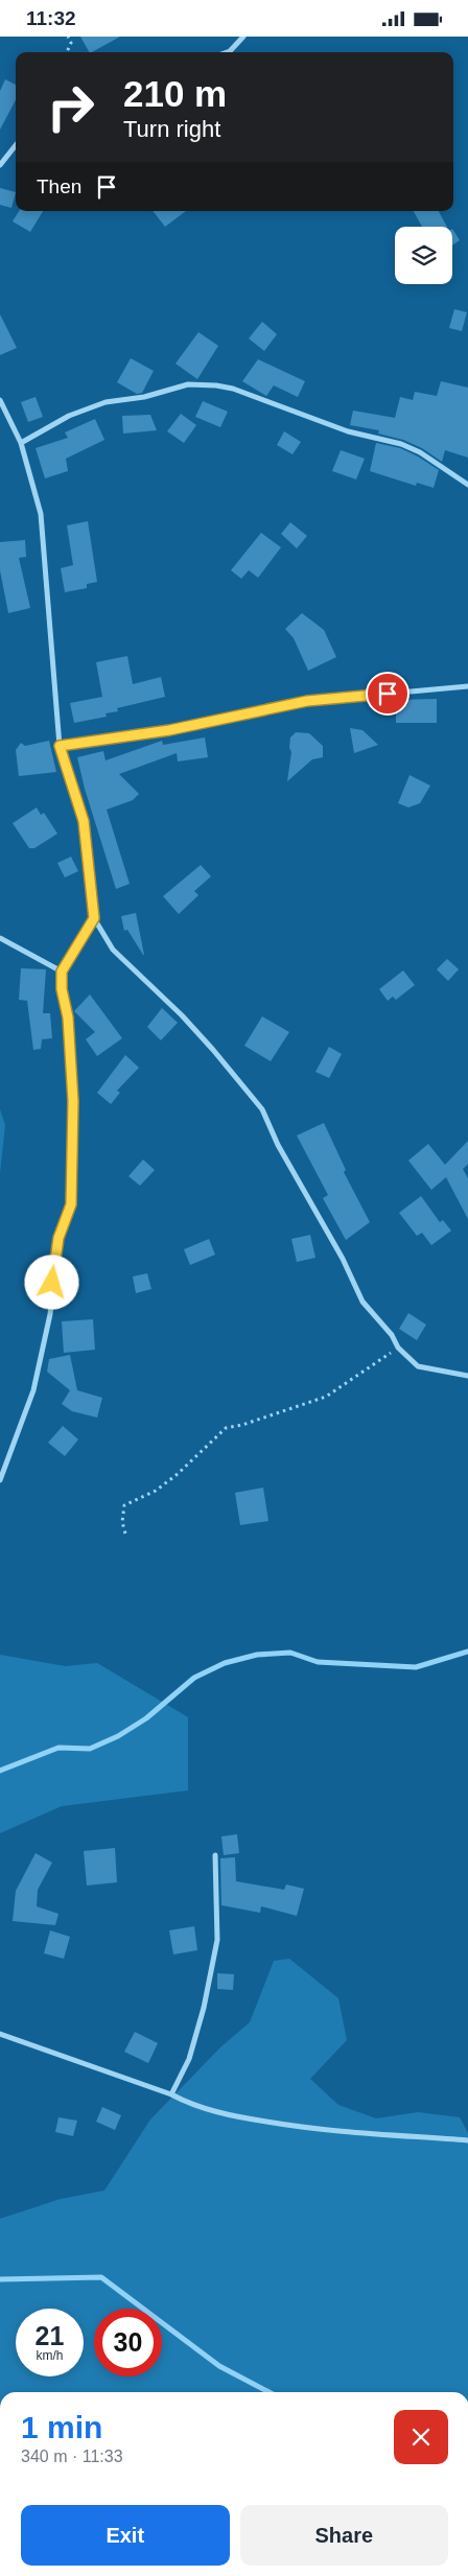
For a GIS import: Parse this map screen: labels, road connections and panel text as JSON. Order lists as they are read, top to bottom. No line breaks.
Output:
{"page":{"status":"11:32","turn":["210 m","Turn right"],"then":"Then","speed":"21 km/h","limit":"30","heading":["1 min","340 m · 11:33"],"buttons":["Exit","Share"]}}
